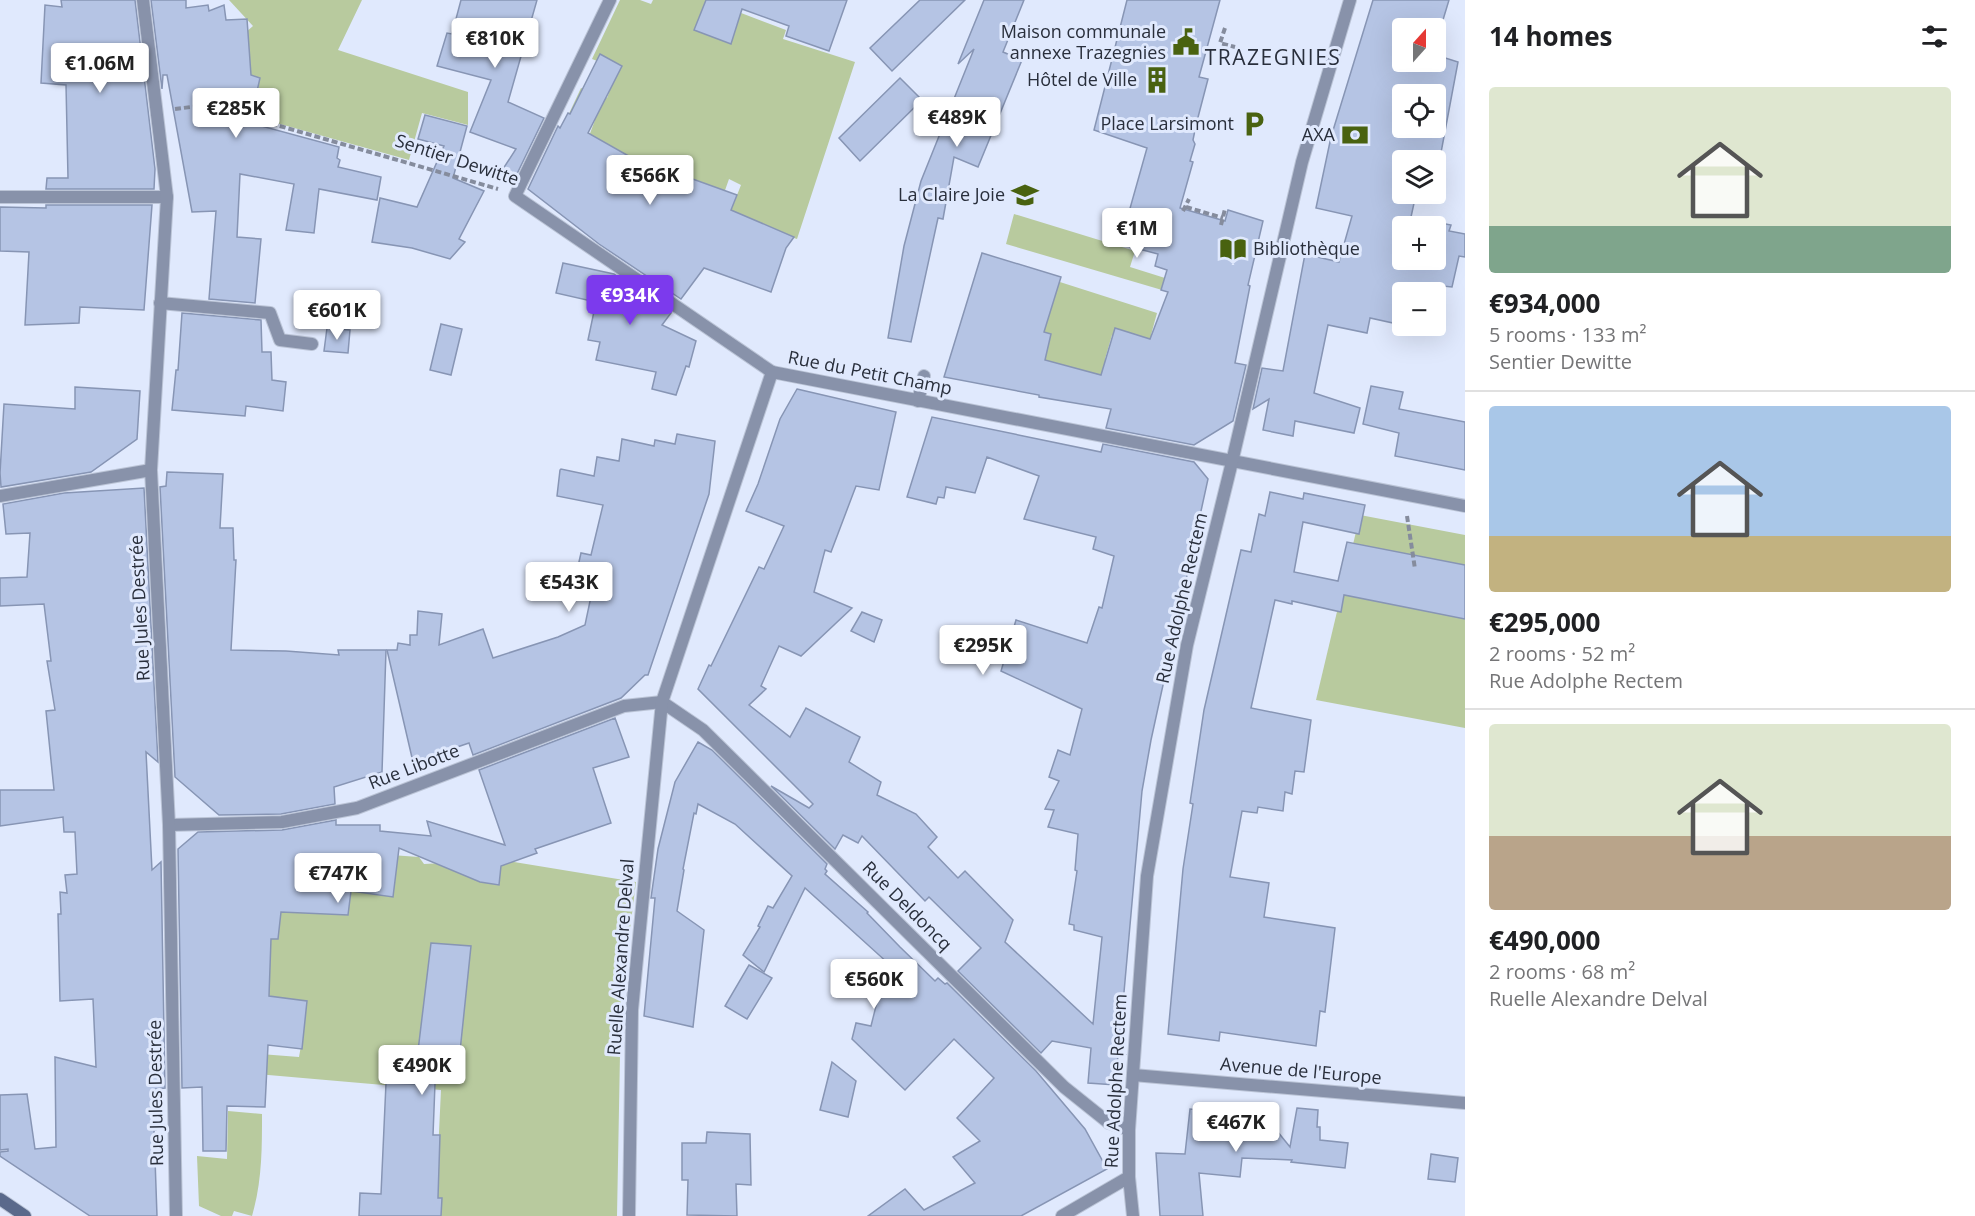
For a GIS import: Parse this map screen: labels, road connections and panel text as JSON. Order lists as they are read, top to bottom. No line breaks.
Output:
{"streets":{"street":["Sentier Dewitte","Rue du Petit Champ","Rue Adolphe Rectem","Rue Jules Destrée","Rue Libotte","Rue Deldoncq","Ruelle Alexandre Delval","Avenue de l'Europe"]},"crossings":[["Sentier Dewitte","Rue du Petit Champ"],["Sentier Dewitte","Rue Jules Destrée"],["Rue du Petit Champ","Rue Adolphe Rectem"],["Rue du Petit Champ","Rue Libotte"],["Rue du Petit Champ","Rue Deldoncq"],["Rue du Petit Champ","Ruelle Alexandre Delval"],["Rue Adolphe Rectem","Rue Deldoncq"],["Rue Adolphe Rectem","Avenue de l'Europe"],["Rue Jules Destrée","Rue Libotte"],["Rue Libotte","Rue Deldoncq"],["Rue Libotte","Ruelle Alexandre Delval"],["Rue Deldoncq","Ruelle Alexandre Delval"]],"districts":["TRAZEGNIES"],"places":{"public building":["Maison communale annexe Trazegnies"],"building":["Hôtel de Ville"],"parking":["Place Larsimont"],"bank":["AXA"],"school or university":["La Claire Joie"],"library":["Bibliothèque"]},"north":"top","page":{"heading":"14 homes","map_buttons":["+","−"],"price":["€810K","€1.06M","€285K","€489K","€566K","€1M","€934K","€601K","€543K","€295K","€747K","€560K","€490K","€467K"],"list":[{"name":"€934,000","note":"5 rooms · 133 m² · Sentier Dewitte"},{"name":"€295,000","note":"2 rooms · 52 m² · Rue Adolphe Rectem"},{"name":"€490,000","note":"2 rooms · 68 m² · Ruelle Alexandre Delval"}]}}
